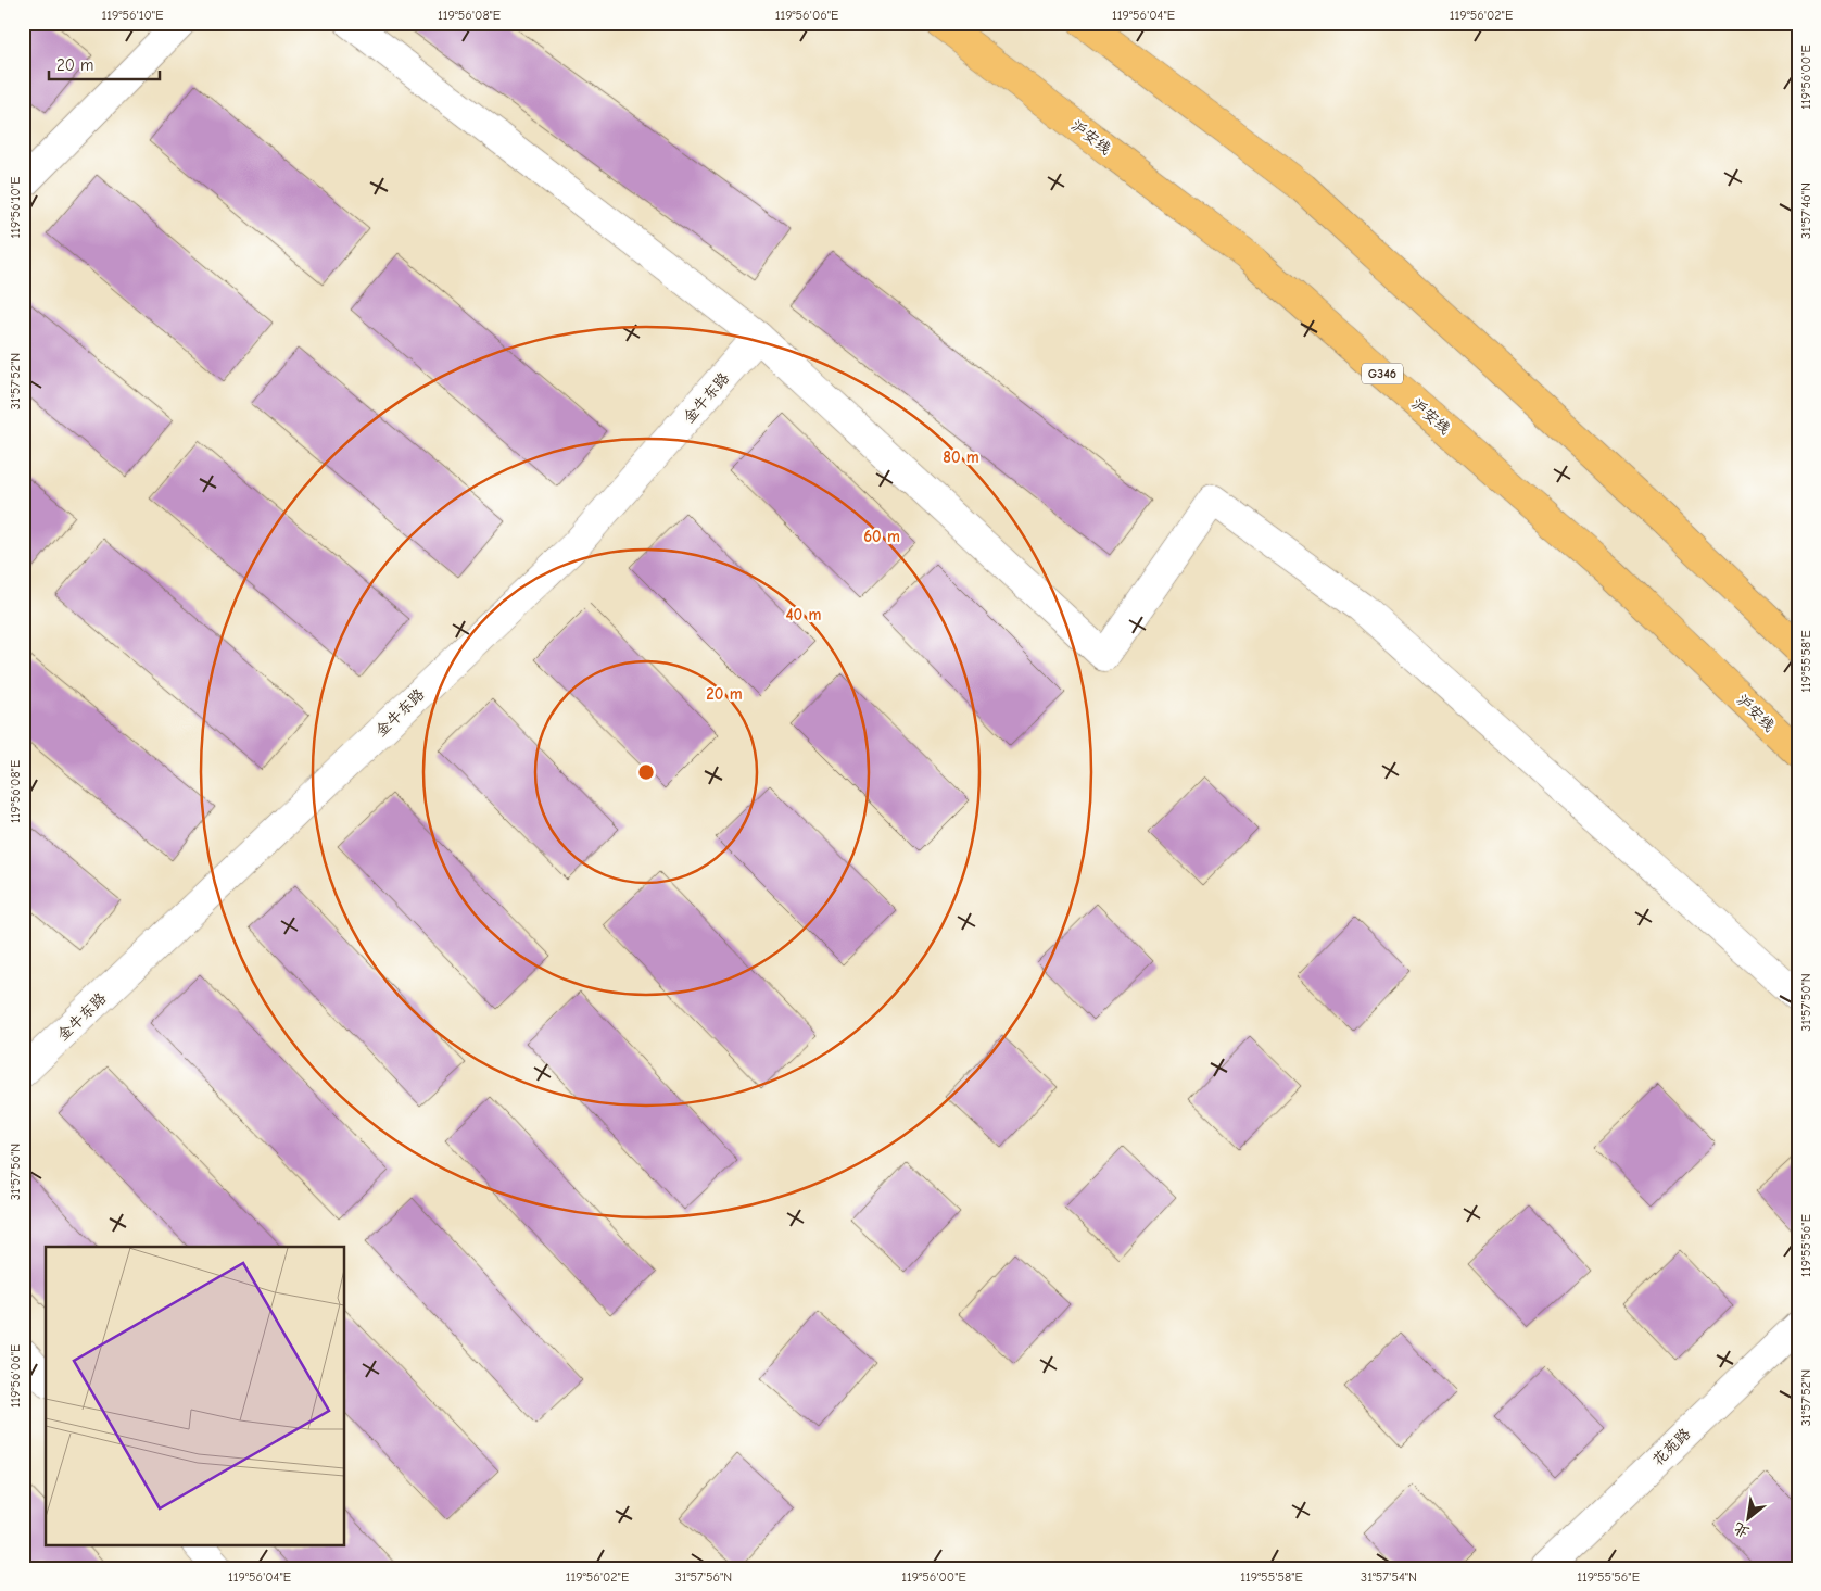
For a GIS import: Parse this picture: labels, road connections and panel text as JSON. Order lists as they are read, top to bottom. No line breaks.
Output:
{"streets":{"highway":["沪安线","G346"],"street":["金牛东路","花苑路"]},"scale_bar":"20 m","north":"bottom left","coordinates":["119°56'10\"E","119°56'08\"E","119°56'06\"E","119°56'04\"E","119°56'02\"E","119°56'00\"E","31°57'46\"N","31°57'52\"N","119°55'58\"E","31°57'50\"N","31°57'56\"N","119°55'56\"E","31°57'54\"N"],"rings":["80 m","60 m","40 m","20 m"]}
